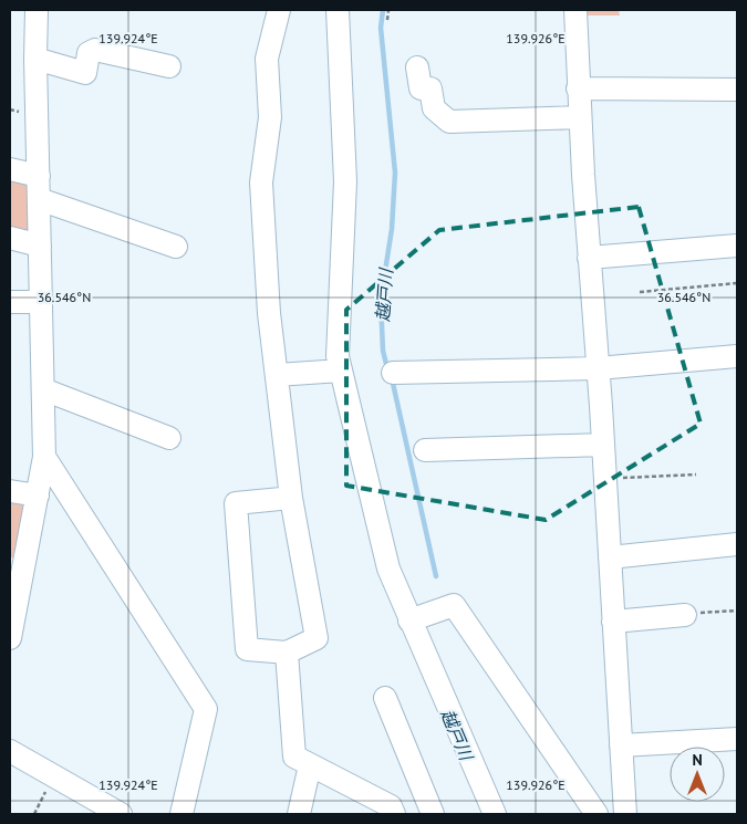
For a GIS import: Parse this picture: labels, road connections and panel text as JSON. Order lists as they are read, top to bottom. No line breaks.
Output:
{"water":["越戸川"],"north":"top","coordinates":["139.924°E","139.926°E","36.546°N"]}
